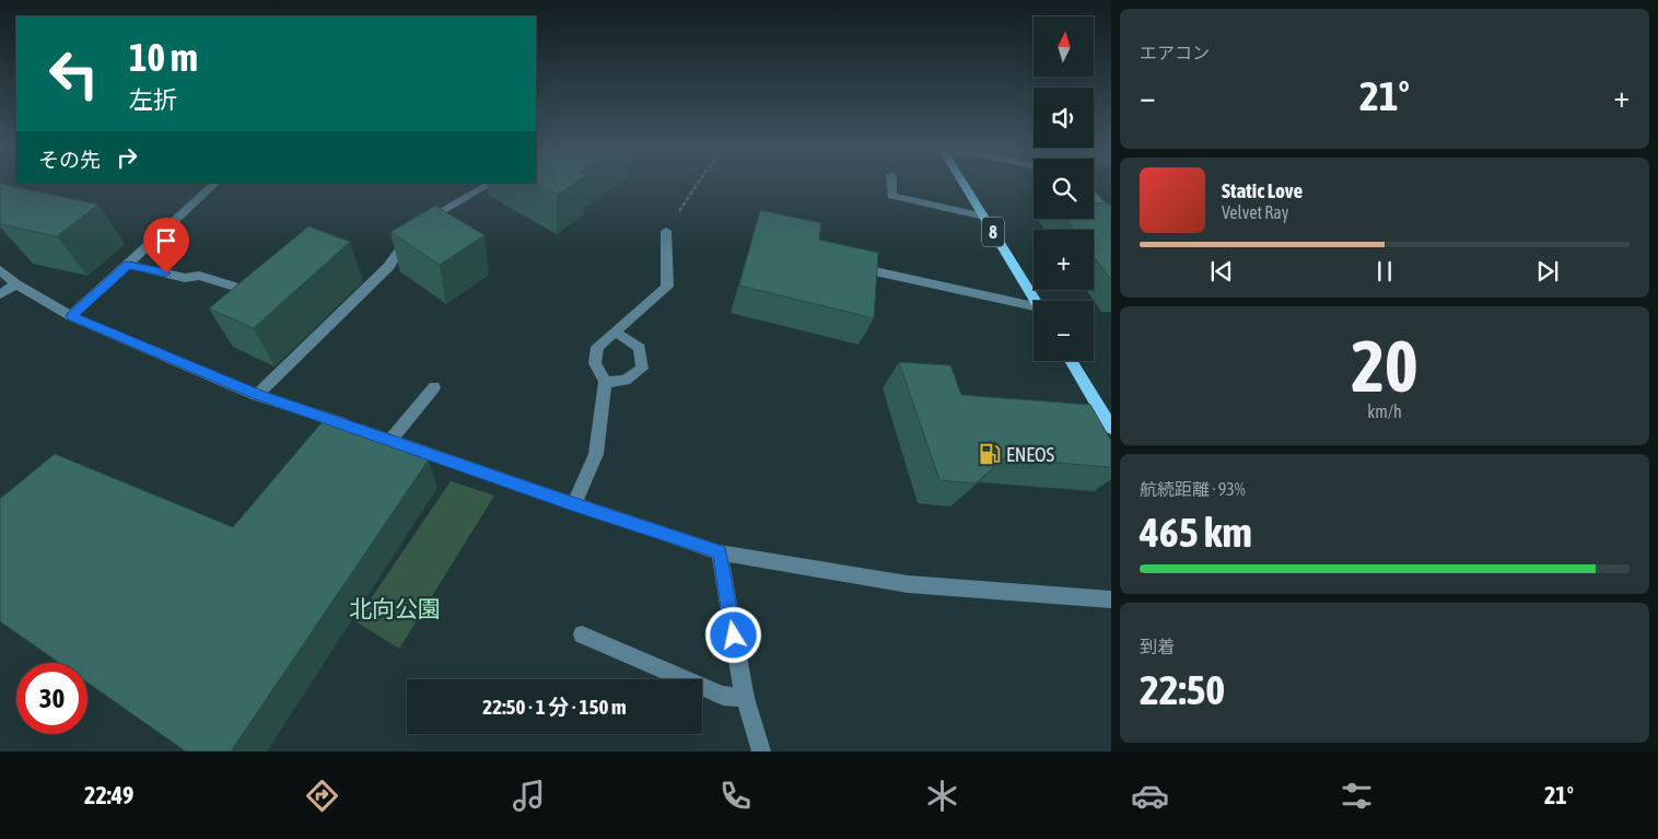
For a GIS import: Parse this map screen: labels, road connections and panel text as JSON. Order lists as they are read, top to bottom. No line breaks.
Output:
{"streets":{"main road":["8"]},"parks":["北向公園"],"places":{"fuel station":["ENEOS"]},"north":"top","page":{"tile":["エアコン",["20","km/h"],["航続距離 · 93%","465 km"],["到着","22:50"]],"map_buttons":["+","−"],"turn":["10 m","左折"],"heat":["−","21°","+"],"then":"その先","song":["Static Love","Velvet Ray"],"limit":"30","trip":"22:50 · 1 分 · 150 m","tabs":["22:49","21°"]}}
